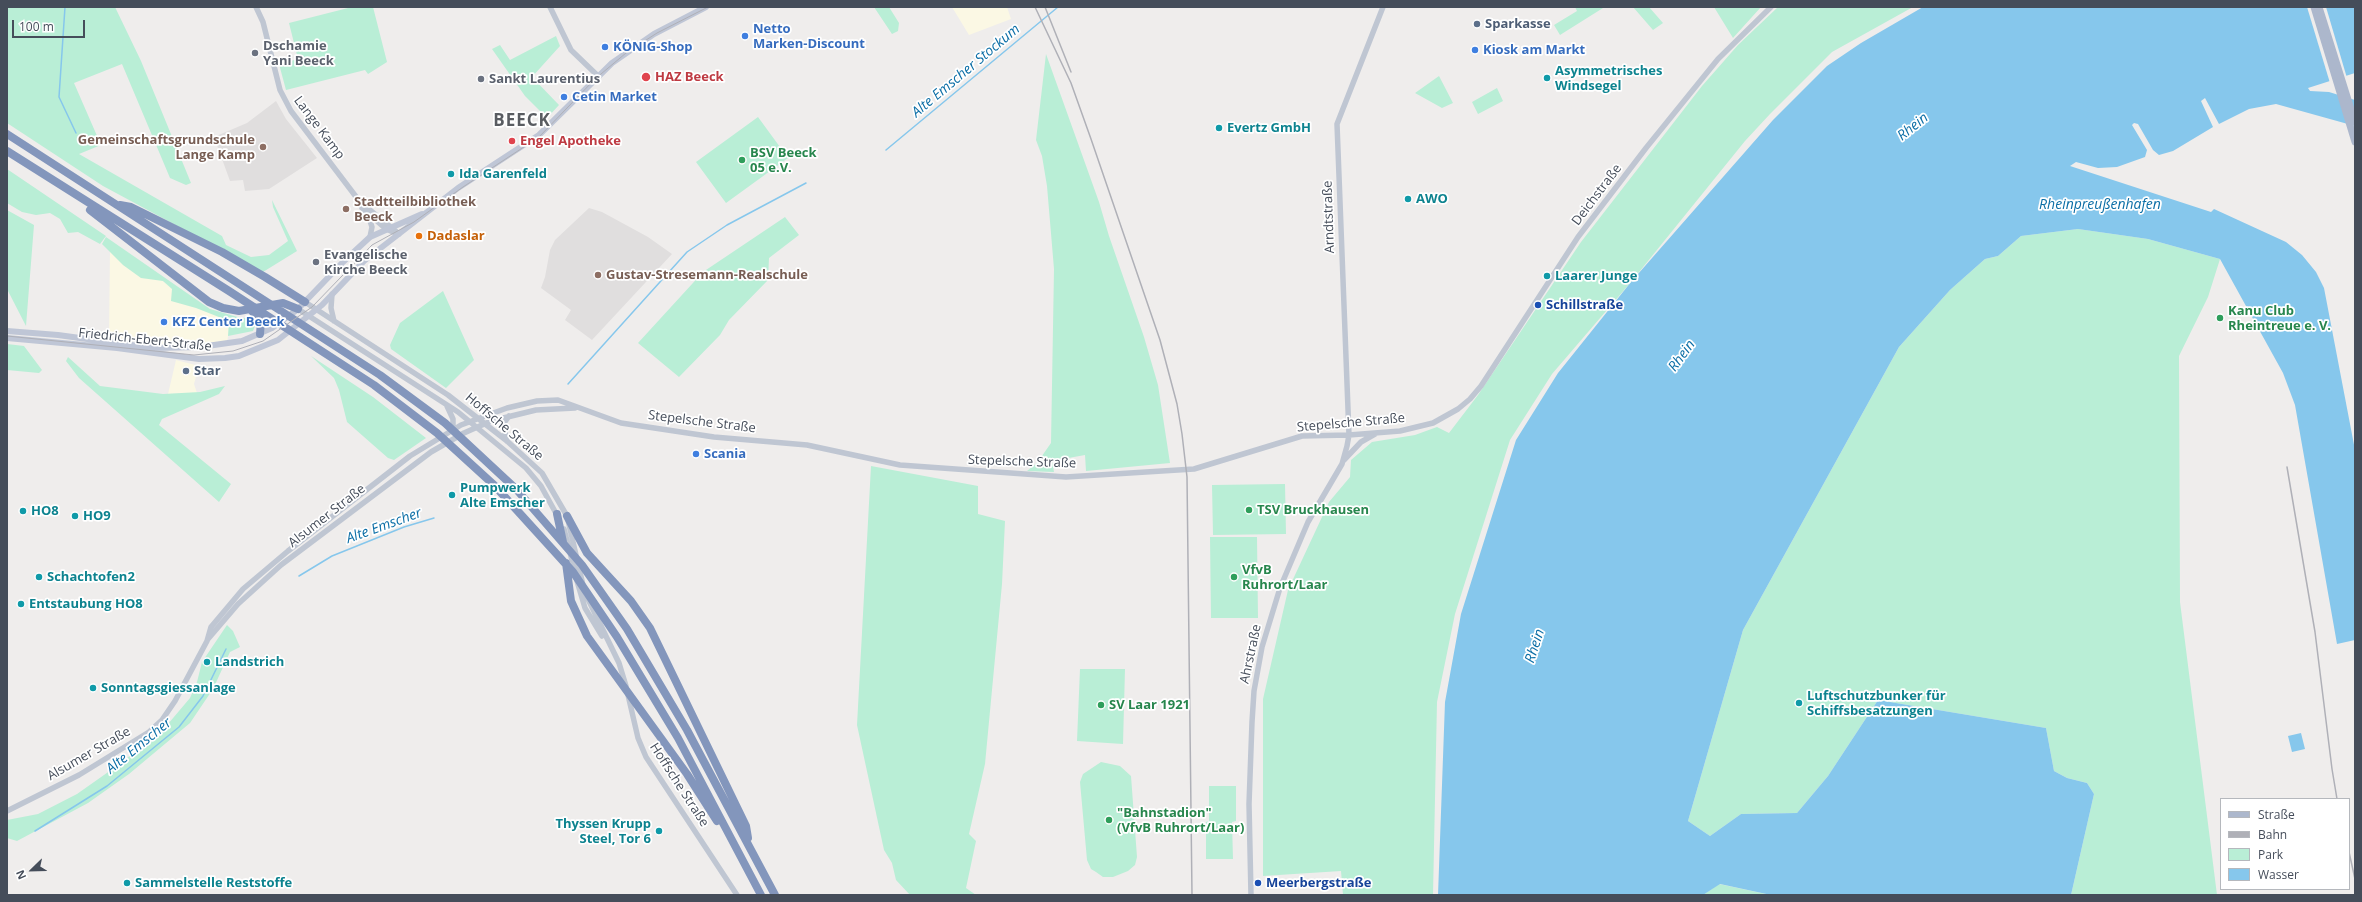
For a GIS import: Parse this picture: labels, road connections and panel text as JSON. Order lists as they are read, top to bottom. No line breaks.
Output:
{"streets":{"main road":["Friedrich-Ebert-Straße"],"street":["Lange Kamp","Deichstraße","Arndtstraße","Stepelsche Straße","Hoffsche Straße","Alsumer Straße","Ahrstraße"]},"crossings":[["Lange Kamp","Friedrich-Ebert-Straße"],["Deichstraße","Stepelsche Straße"],["Arndtstraße","Stepelsche Straße"],["Arndtstraße","Ahrstraße"],["Friedrich-Ebert-Straße","Hoffsche Straße"],["Stepelsche Straße","Hoffsche Straße"],["Stepelsche Straße","Alsumer Straße"],["Stepelsche Straße","Ahrstraße"],["Hoffsche Straße","Alsumer Straße"]],"districts":["BEECK"],"water":["Alte Emscher Stockum","Rhein","Rheinpreußenhafen","Alte Emscher"],"places":["Sparkasse","Netto Marken-Discount","KÖNIG-Shop","Kiosk am Markt","Dschamie Yani Beeck","HAZ Beeck","Asymmetrisches Windsegel","Sankt Laurentius","Cetin Market","Evertz GmbH","Engel Apotheke","Gemeinschaftsgrundschule Lange Kamp","BSV Beeck 05 e.V.","Ida Garenfeld","AWO","Stadtteilbibliothek Beeck","Dadaslar","Evangelische Kirche Beeck","Gustav-Stresemann-Realschule","Laarer Junge","Schillstraße","Kanu Club Rheintreue e. V.","KFZ Center Beeck","Star","Scania","Pumpwerk Alte Emscher","TSV Bruckhausen","HO8","HO9","Schachtofen2","VfvB Ruhrort/Laar","Entstaubung HO8","Landstrich","Sonntagsgiessanlage","Luftschutzbunker für Schiffsbesatzungen","SV Laar 1921","\"Bahnstadion\" (VfvB Ruhrort/Laar)","Thyssen Krupp Steel, Tor 6","Sammelstelle Reststoffe","Meerbergstraße"],"legend":["Straße","Bahn","Park","Wasser"],"scale_bar":"100 m","north":"bottom left"}
